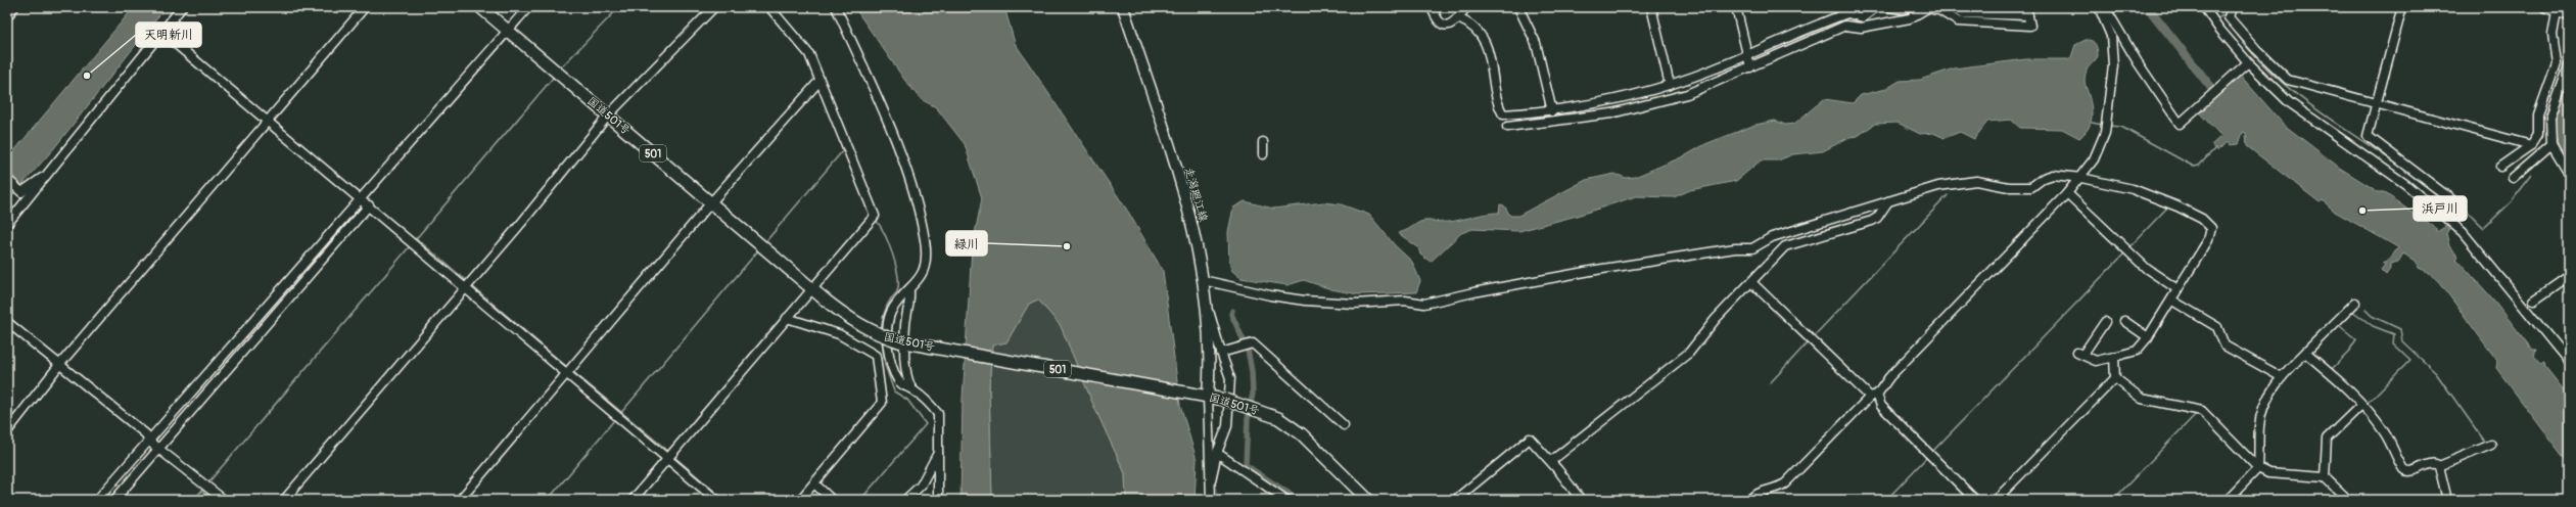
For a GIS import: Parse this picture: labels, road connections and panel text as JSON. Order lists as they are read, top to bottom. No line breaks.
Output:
{"streets":{"highway":["国道501号","501"],"main road":["走潟廻江線"]},"crossings":[["国道501号","走潟廻江線"]],"places":["天明新川","浜戸川","緑川"]}
